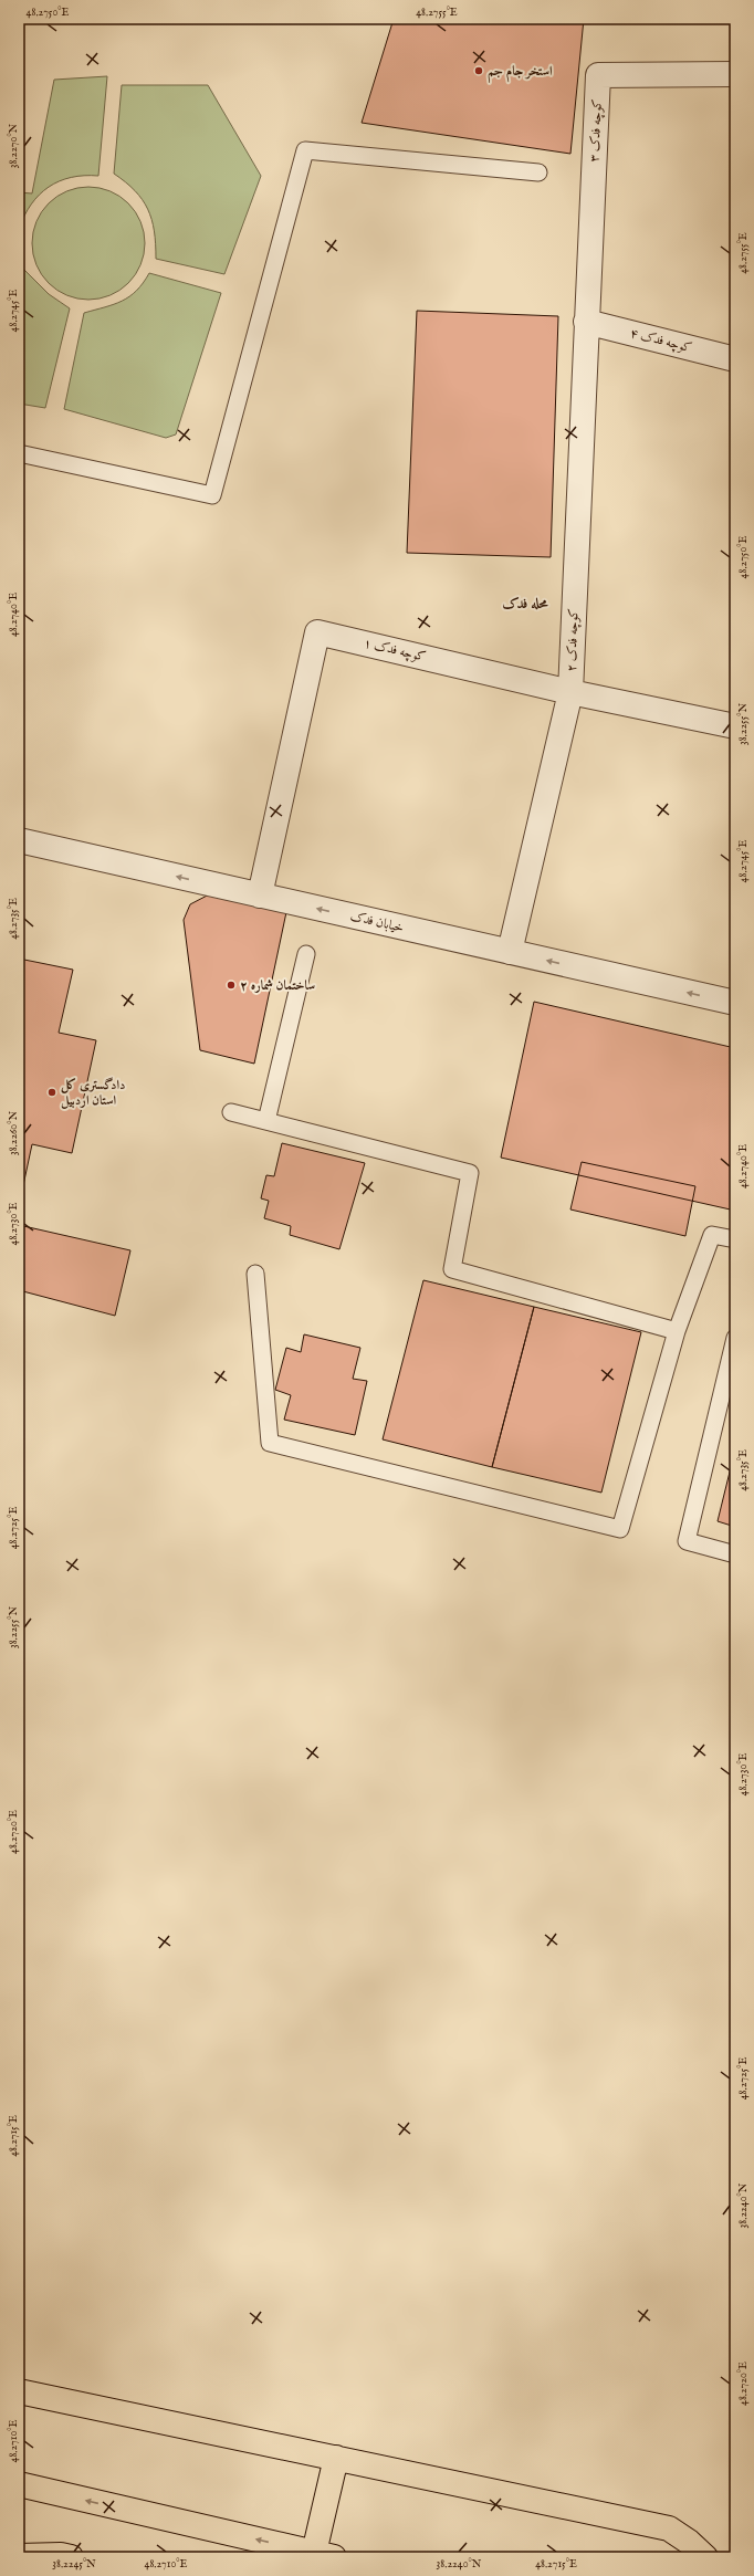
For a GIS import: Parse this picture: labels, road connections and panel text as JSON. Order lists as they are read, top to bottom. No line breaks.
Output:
{"streets":{"street":["کوچه فدک ۳","کوچه فدک ۴","کوچه فدک ۲","کوچه فدک ۱","خیابان فدک"]},"crossings":[["کوچه فدک ۳","کوچه فدک ۴"],["کوچه فدک ۳","کوچه فدک ۲"],["کوچه فدک ۴","کوچه فدک ۲"],["کوچه فدک ۲","کوچه فدک ۱"],["کوچه فدک ۲","خیابان فدک"],["کوچه فدک ۱","خیابان فدک"]],"one_way":["خیابان فدک"],"districts":["محله فدک"],"places":["استخر جام جم","ساختمان شماره ۲","دادگستری کل استان اردبیل"],"coordinates":["48.2750°E","48.2755°E","38.2270°N","48.2745°E","48.2740°E","38.2255°N","48.2735°E","38.2260°N","48.2730°E","48.2725°E","48.2720°E","48.2715°E","38.2240°N","48.2710°E","38.2245°N"]}
